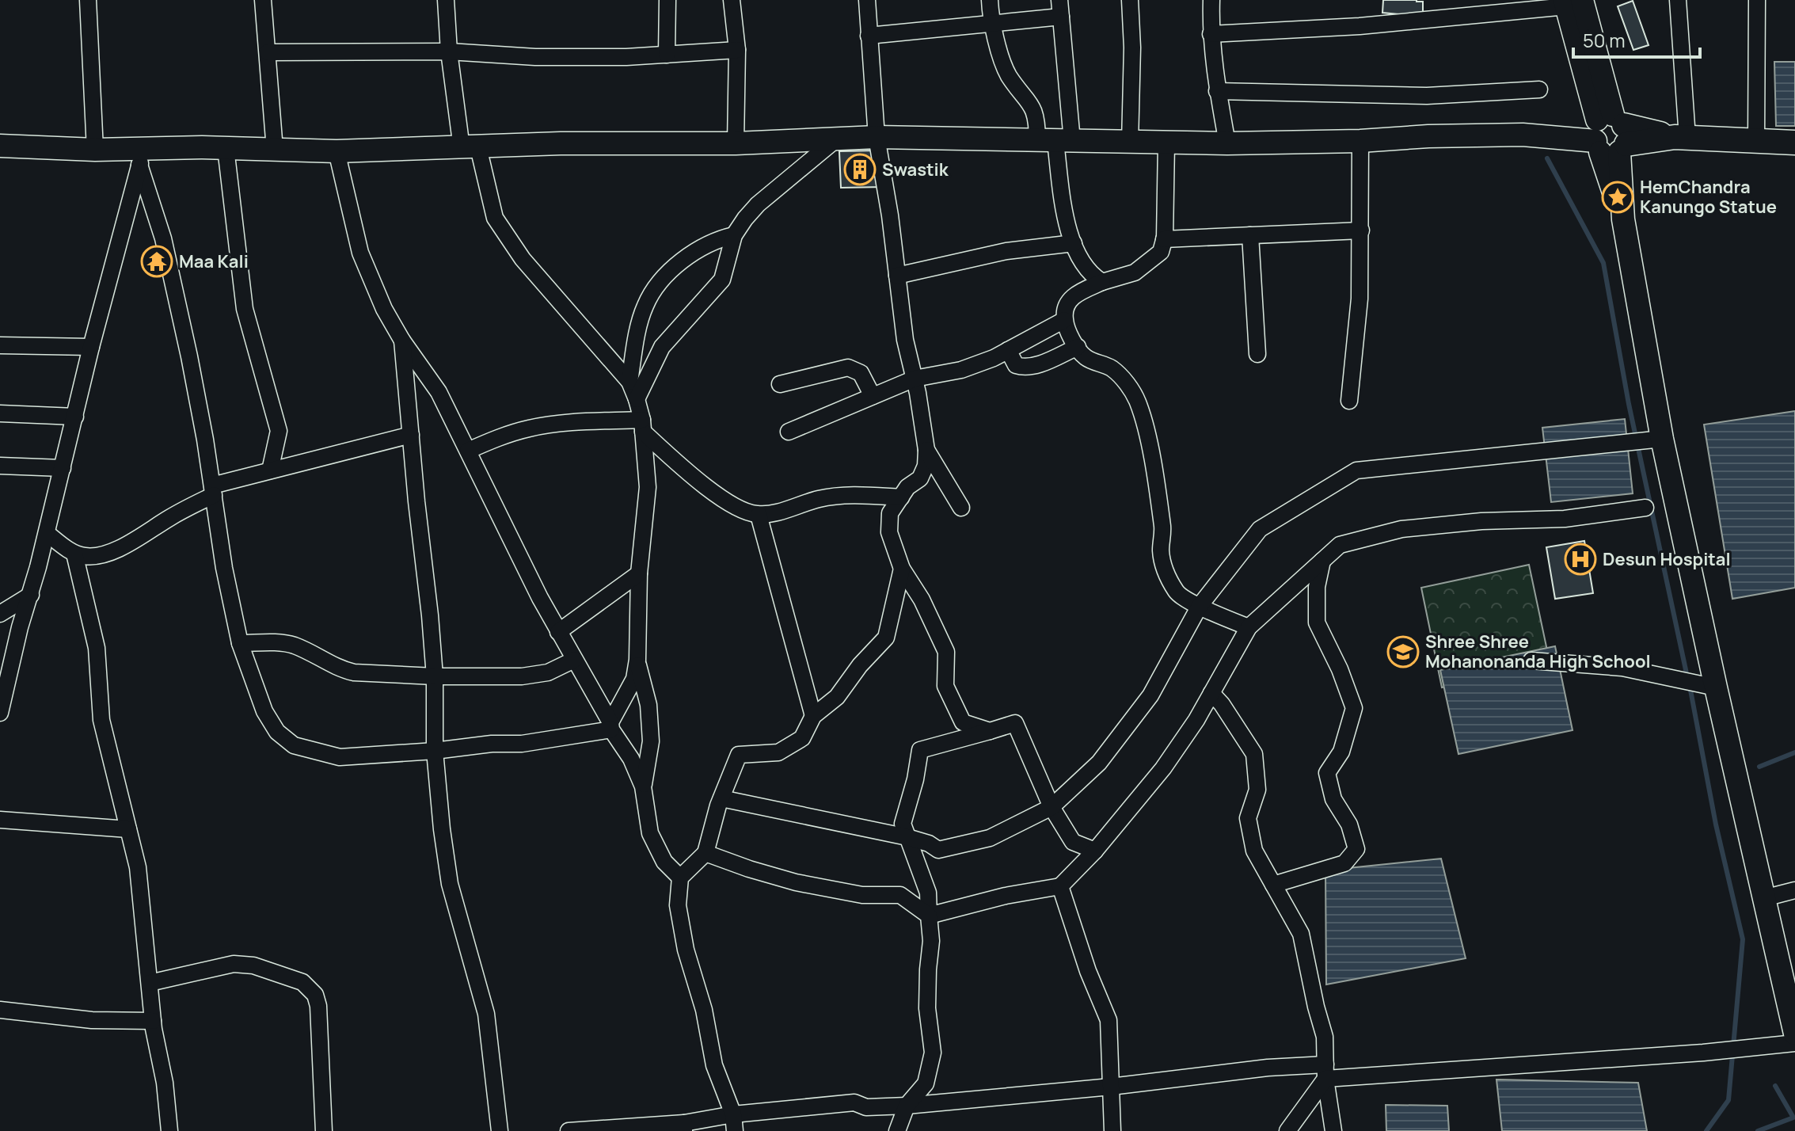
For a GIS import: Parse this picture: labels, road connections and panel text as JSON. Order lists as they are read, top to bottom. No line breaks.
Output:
{"places":{"building":["Swastik"],"place":["HemChandra Kanungo Statue"],"temple":["Maa Kali"],"hospital":["Desun Hospital"],"school or university":["Shree Shree Mohanonanda High School"]},"scale_bar":"50 m"}
